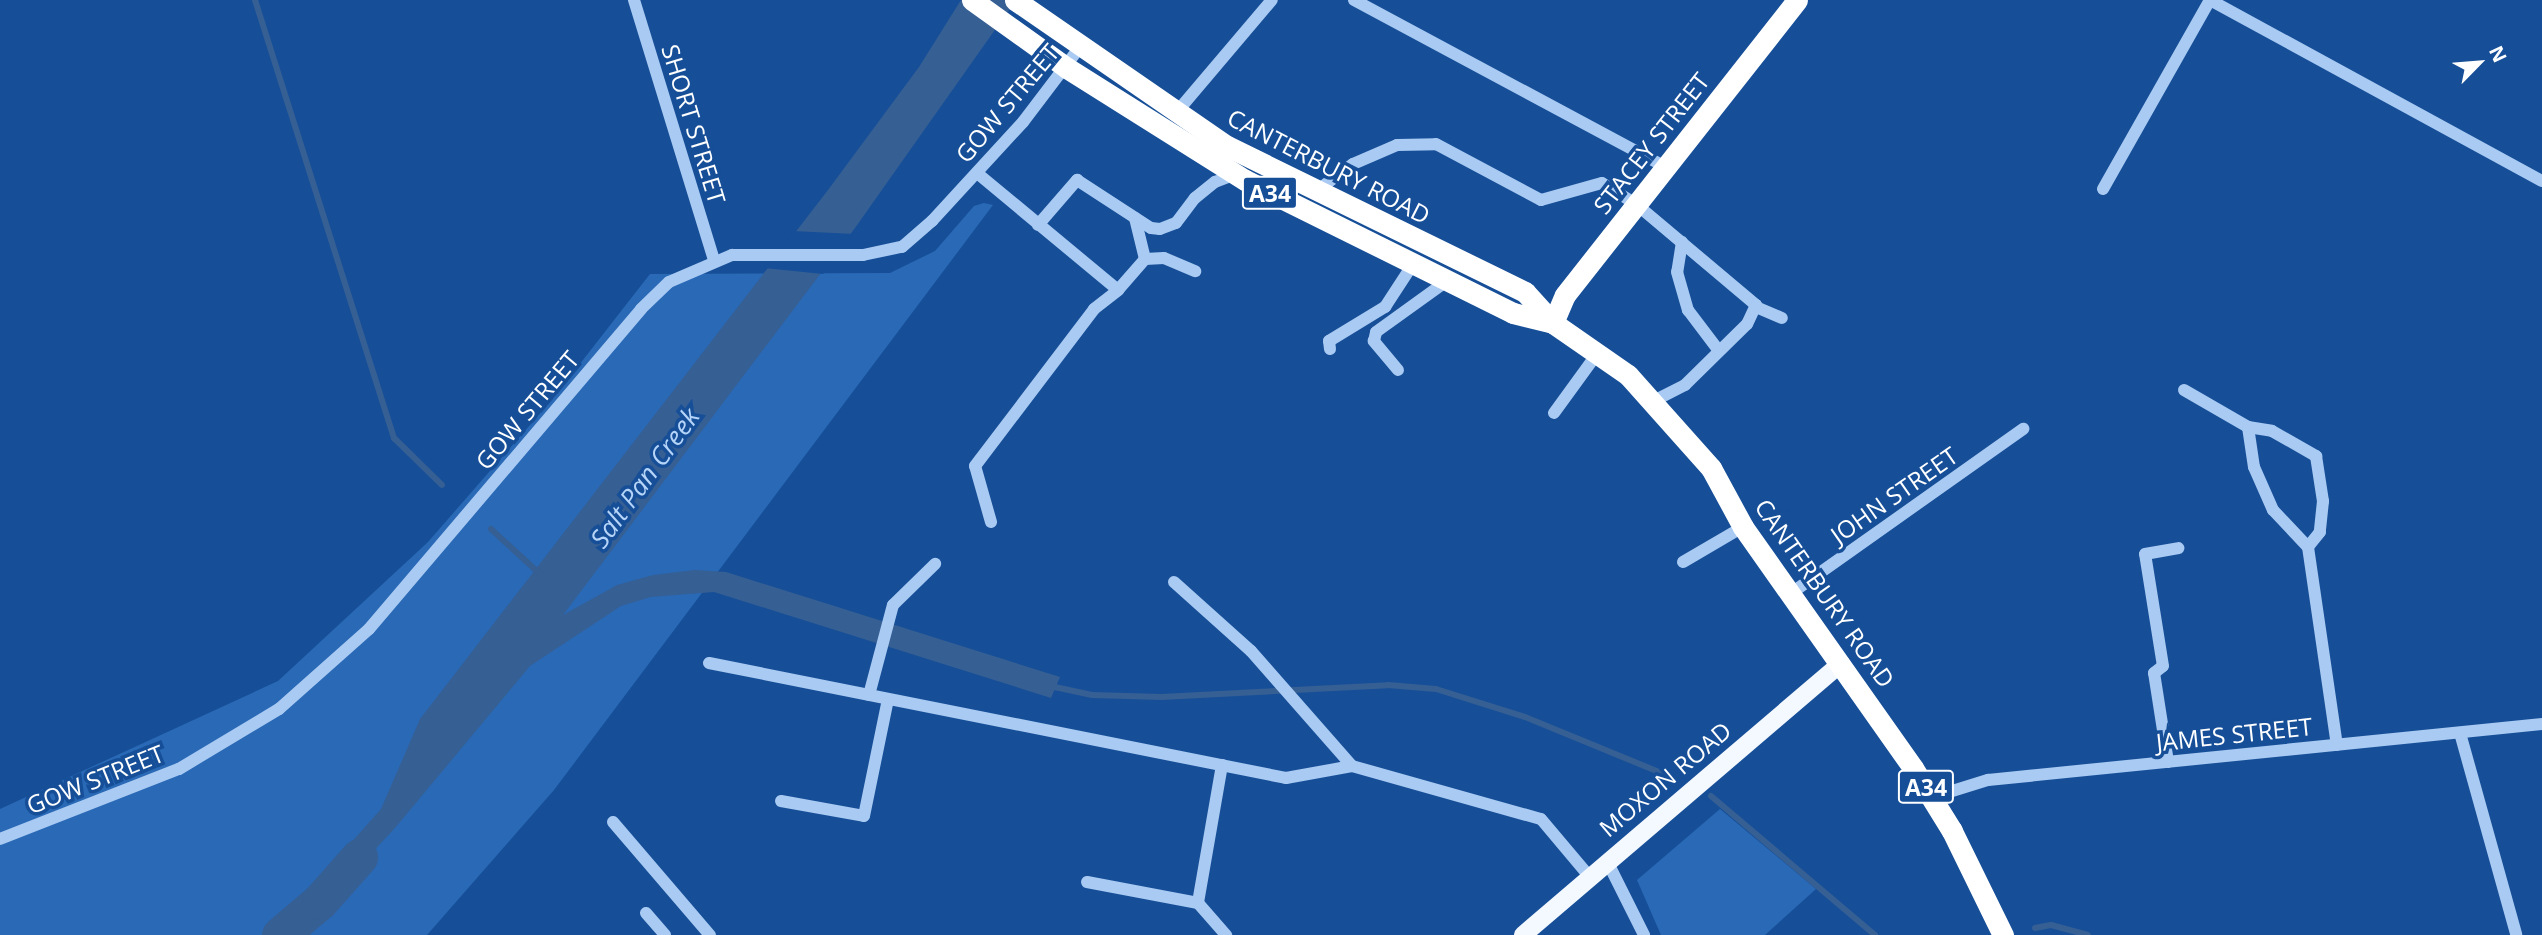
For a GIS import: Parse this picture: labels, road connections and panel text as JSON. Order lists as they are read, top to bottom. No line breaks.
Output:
{"streets":{"highway":["STACEY STREET","CANTERBURY ROAD","A34"],"main road":["MOXON ROAD"],"street":["GOW STREET","SHORT STREET","JOHN STREET","JAMES STREET"]},"crossings":[["GOW STREET","SHORT STREET"],["GOW STREET","CANTERBURY ROAD"],["STACEY STREET","CANTERBURY ROAD"],["CANTERBURY ROAD","JOHN STREET"],["CANTERBURY ROAD","JAMES STREET"],["CANTERBURY ROAD","MOXON ROAD"]],"water":["Salt Pan Creek"],"north":"top right"}
